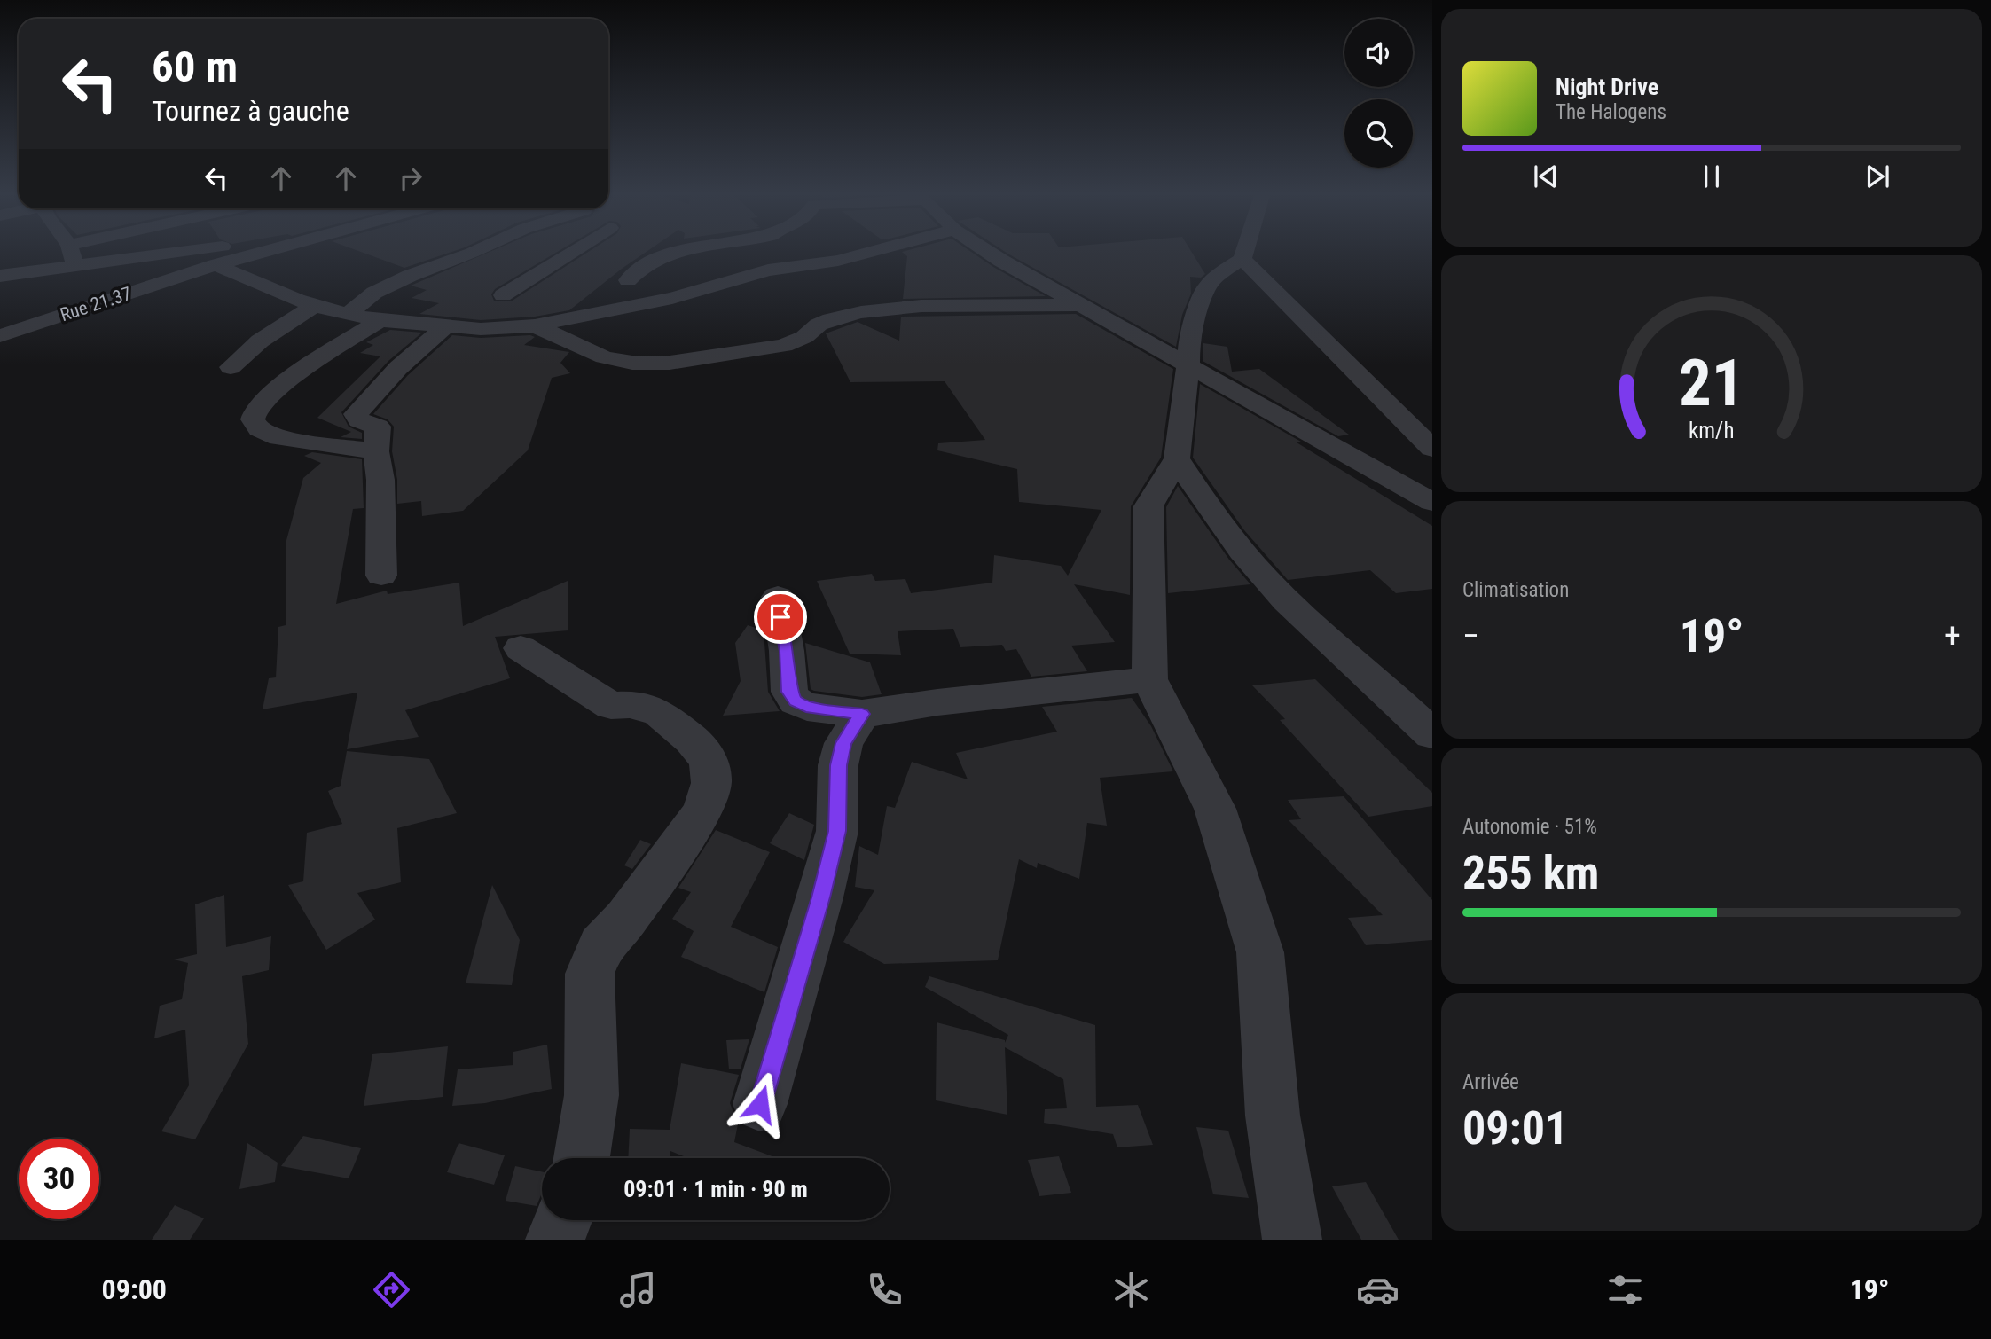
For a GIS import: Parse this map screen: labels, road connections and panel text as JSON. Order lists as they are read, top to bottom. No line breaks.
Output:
{"streets":{"street":["Rue 21.37"]},"page":{"turn":["60 m","Tournez à gauche"],"song":["Night Drive","The Halogens"],"tile":["Climatisation",["Autonomie · 51%","255 km"],["Arrivée","09:01"]],"heat":["−","19°","+"],"limit":"30","trip":"09:01 · 1 min · 90 m","tabs":["09:00","19°"],"gauge":["21","km/h"]}}
